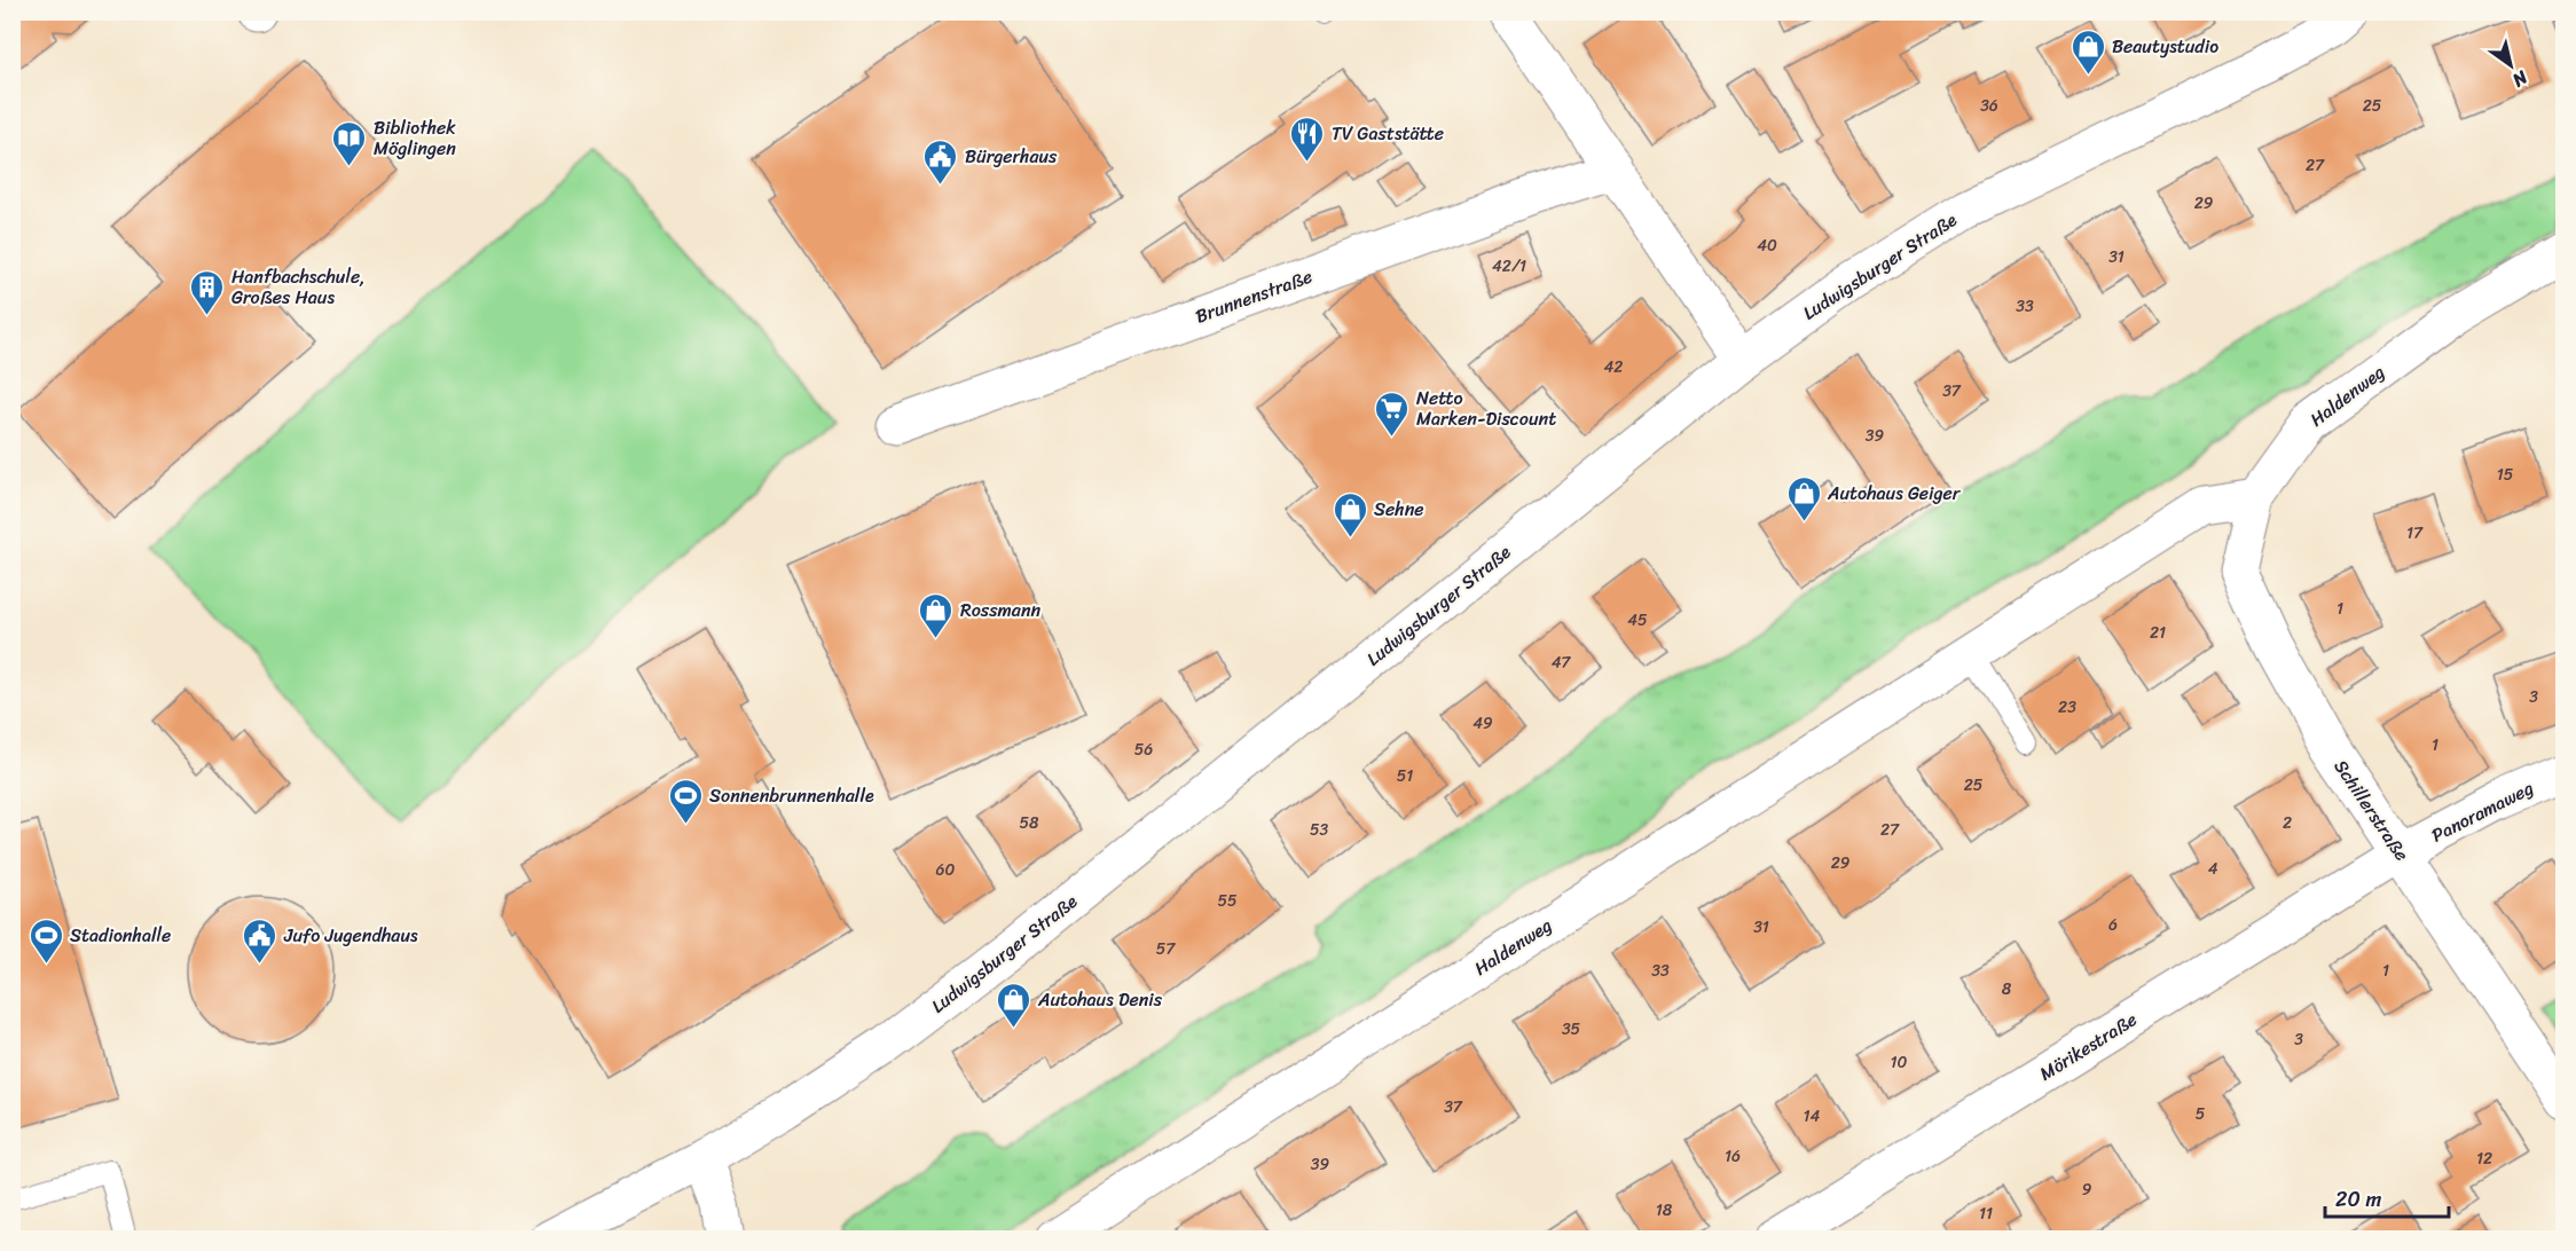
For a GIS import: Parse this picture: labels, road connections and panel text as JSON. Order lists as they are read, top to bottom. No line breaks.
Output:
{"streets":{"street":["Ludwigsburger Straße","Brunnenstraße","Haldenweg","Schillerstraße","Panoramaweg","Mörikestraße"]},"crossings":[["Haldenweg","Schillerstraße"],["Schillerstraße","Panoramaweg"],["Schillerstraße","Mörikestraße"],["Panoramaweg","Mörikestraße"]],"places":{"shop":["Beautystudio","Autohaus Geiger","Sehne","Rossmann","Autohaus Denis"],"restaurant":["TV Gaststätte"],"library":["Bibliothek Möglingen"],"public building":["Bürgerhaus","Jufo Jugendhaus"],"building":["Hanfbachschule, Großes Haus"],"supermarket":["Netto Marken-Discount"],"sports":["Sonnenbrunnenhalle","Stadionhalle"]},"house_numbers":["36","25","27","29","40","31","42/1","33","42","37","39","15","17","1","45","21","47","3","23","49","1","56","51","25","58","2","53","27","29","4","60","55","6","31","57","33","1","8","35","3","10","37","5","14","16","12","39","9","18","11"],"scale_bar":"20 m","north":"bottom right"}
